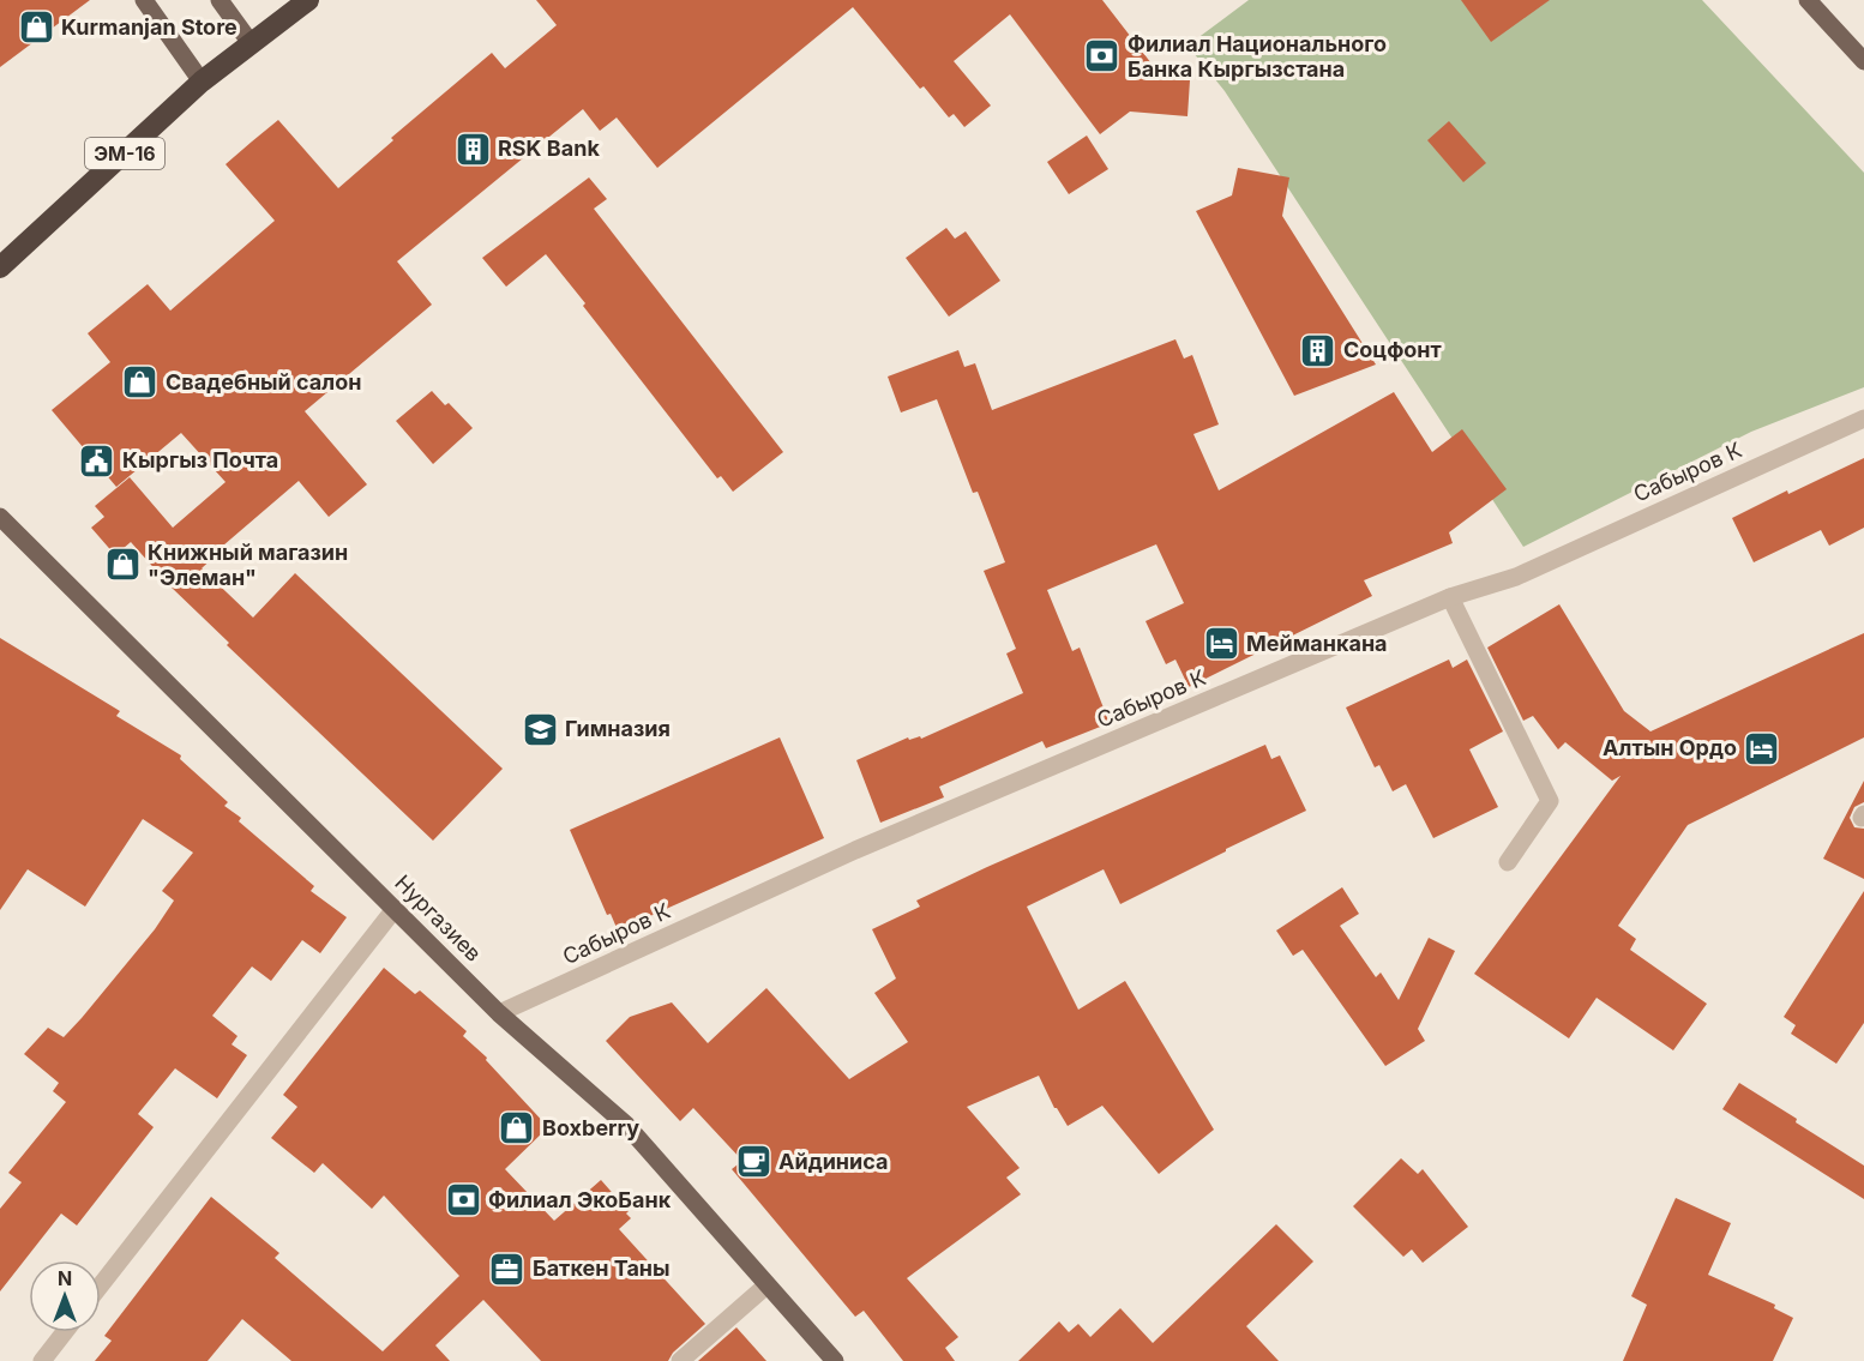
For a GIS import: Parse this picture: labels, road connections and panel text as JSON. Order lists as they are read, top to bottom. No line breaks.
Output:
{"streets":{"highway":["ЭМ-16"],"main road":["Нургазиев"],"street":["Сабыров К"]},"crossings":[["Сабыров К","Нургазиев"]],"places":{"shop":["Kurmanjan Store","Cвадебный салон","Книжный магазин \"Элеман\"","Boxberry"],"bank":["Филиал Национального Банка Кыргызстана","Филиал ЭкоБанк"],"building":["RSK Bank","Соцфонт"],"public building":["Кыргыз Почта"],"hotel":["Мейманкана","Алтын Ордо"],"school or university":["Гимназия"],"cafe":["Айдиниса"],"office":["Баткен Таны"]},"north":"top"}
